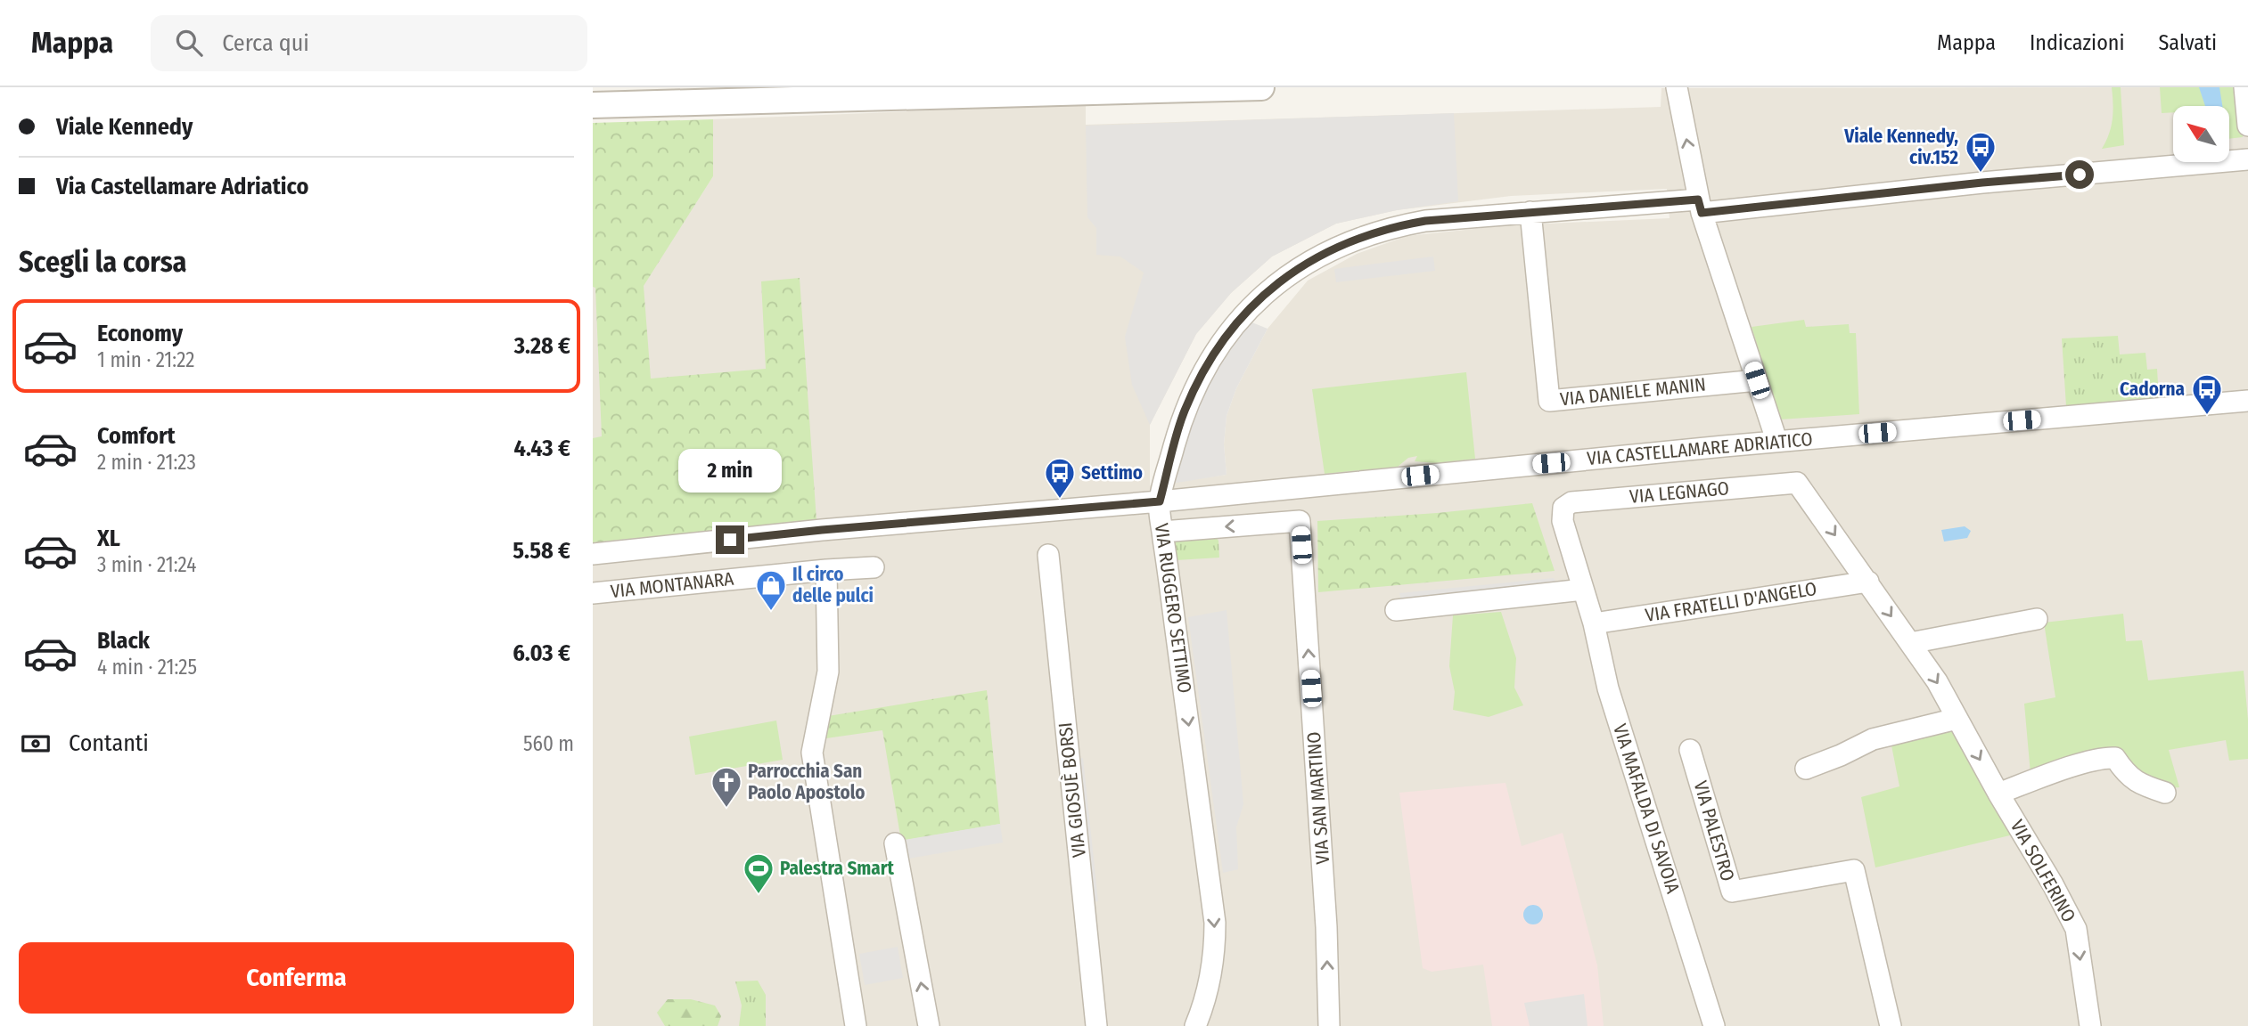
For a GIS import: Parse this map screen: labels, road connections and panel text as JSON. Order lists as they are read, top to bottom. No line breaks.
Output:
{"streets":{"street":["VIA DANIELE MANIN","VIA CASTELLAMARE ADRIATICO","VIA LEGNAGO","VIA MONTANARA","VIA FRATELLI D'ANGELO","VIA RUGGERO SETTIMO","VIA GIOSUÈ BORSI","VIA SAN MARTINO","VIA MAFALDA DI SAVOIA","VIA PALESTRO","VIA SOLFERINO"]},"crossings":[["VIA DANIELE MANIN","VIA RUGGERO SETTIMO"],["VIA CASTELLAMARE ADRIATICO","VIA RUGGERO SETTIMO"],["VIA LEGNAGO","VIA MAFALDA DI SAVOIA"],["VIA LEGNAGO","VIA SOLFERINO"],["VIA FRATELLI D'ANGELO","VIA MAFALDA DI SAVOIA"],["VIA FRATELLI D'ANGELO","VIA SOLFERINO"],["VIA RUGGERO SETTIMO","VIA SAN MARTINO"]],"one_way":["VIA SAN MARTINO","VIA SOLFERINO"],"places":{"bus stop":["Viale Kennedy, civ.152","Cadorna","Settimo"],"shop":["Il circo delle pulci"],"church":["Parrocchia San Paolo Apostolo"],"sports":["Palestra Smart"]},"north":"top left","page":{"header":"Mappa","search":"Cerca qui","nav":["Mappa","Indicazioni","Salvati"],"banner":["Viale Kennedy","Via Castellamare Adriatico"],"heading":"Scegli la corsa","list":[{"name":"Economy","note":"1 min · 21:22","value":"3.28 €"},{"name":"Comfort","note":"2 min · 21:23","value":"4.43 €"},{"name":"XL","note":"3 min · 21:24","value":"5.58 €"},{"name":"Black","note":"4 min · 21:25","value":"6.03 €"}],"bubble":"2 min","pay":["Contanti","560 m"],"buttons":"Conferma"}}
